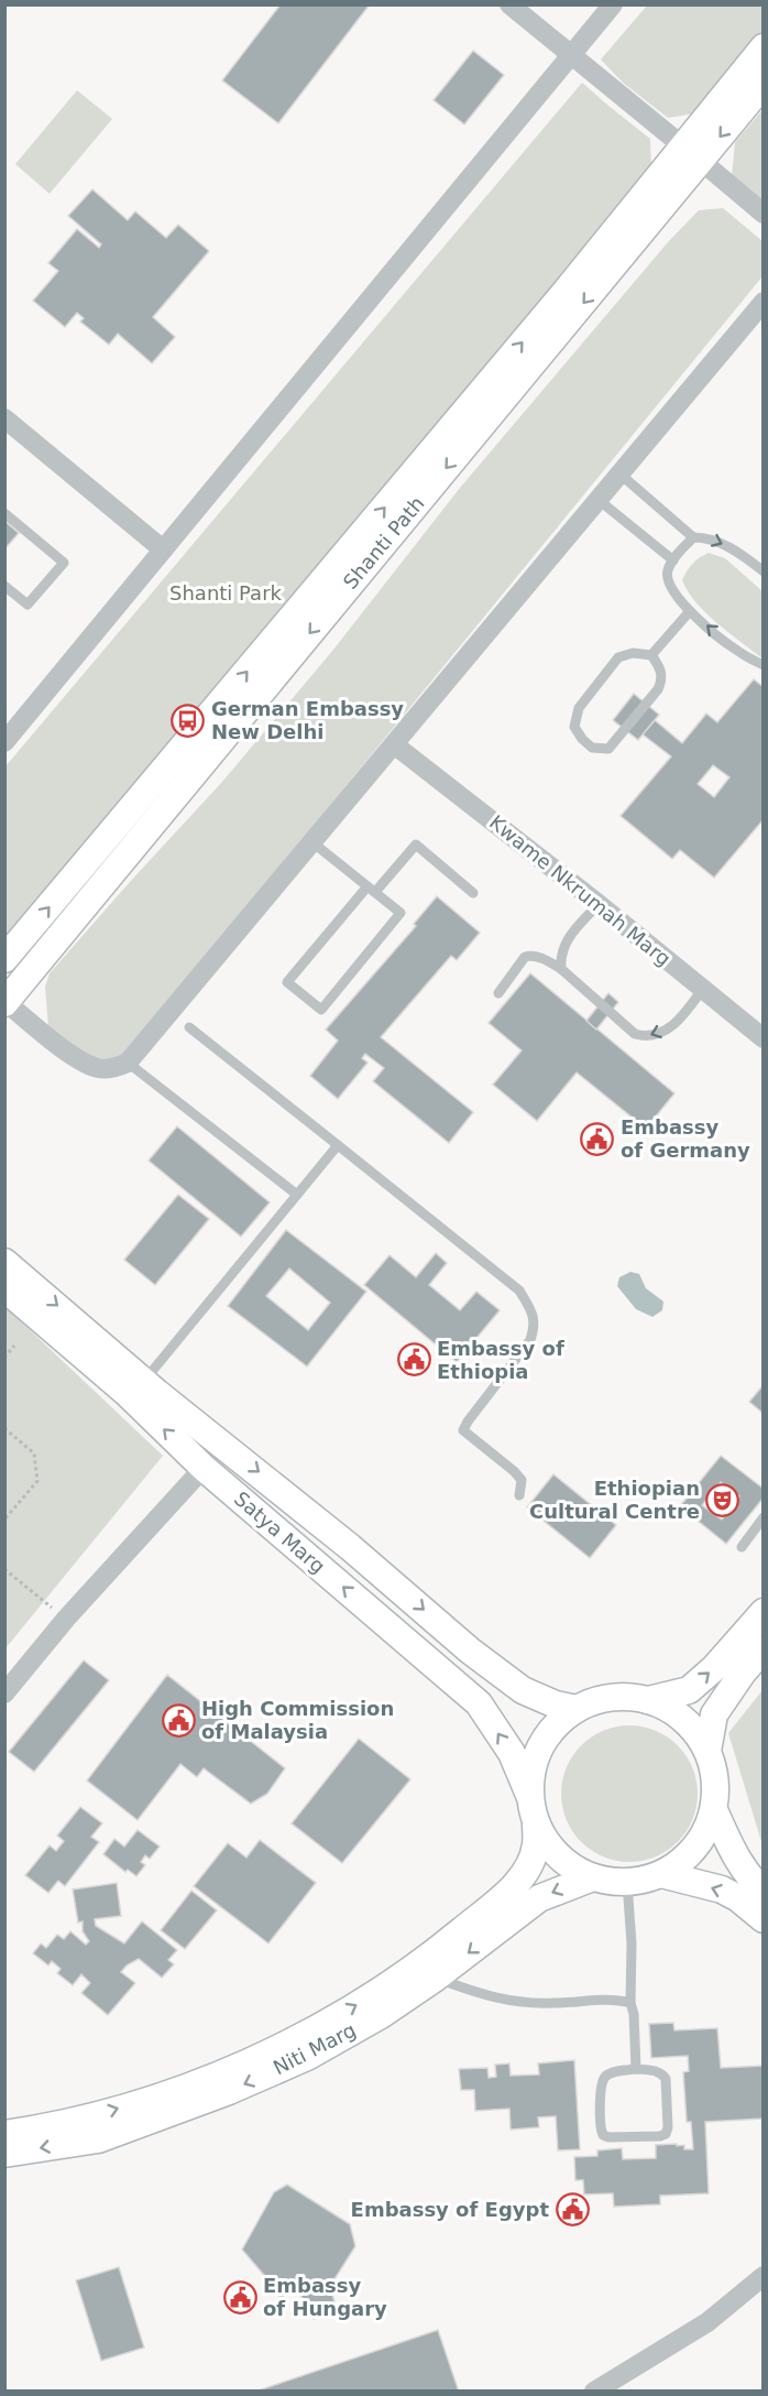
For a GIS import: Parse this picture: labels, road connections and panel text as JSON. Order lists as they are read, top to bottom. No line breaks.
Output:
{"streets":{"main road":["Shanti Path","Satya Marg","Niti Marg"],"street":["Kwame Nkrumah Marg"]},"crossings":[["Satya Marg","Niti Marg"]],"parks":["Shanti Park"],"places":{"bus stop":["German Embassy New Delhi"],"public building":["Embassy of Germany","Embassy of Ethiopia","High Commission of Malaysia","Embassy of Egypt","Embassy of Hungary"],"theatre":["Ethiopian Cultural Centre"]}}
